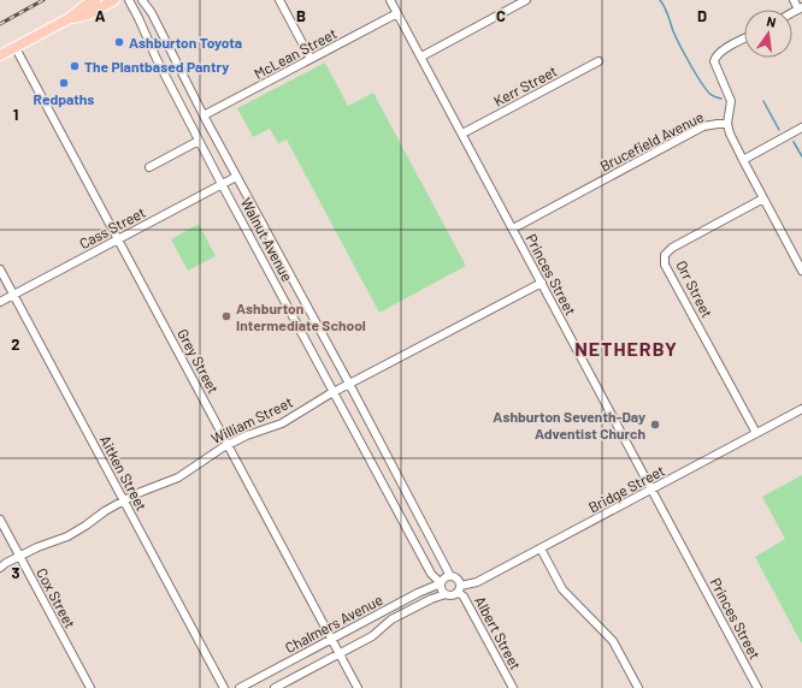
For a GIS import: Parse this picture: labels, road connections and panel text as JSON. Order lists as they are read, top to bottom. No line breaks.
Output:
{"streets":{"street":["McLean Street","Kerr Street","Brucefield Avenue","Cass Street","Walnut Avenue","Princes Street","Orr Street","Grey Street","William Street","Aitken Street","Bridge Street","Cox Street","Chalmers Avenue","Albert Street"]},"crossings":[["McLean Street","Walnut Avenue"],["McLean Street","Princes Street"],["Kerr Street","Princes Street"],["Brucefield Avenue","Princes Street"],["Cass Street","Walnut Avenue"],["Cass Street","Grey Street"],["Cass Street","Aitken Street"],["Walnut Avenue","William Street"],["Walnut Avenue","Bridge Street"],["Walnut Avenue","Chalmers Avenue"],["Walnut Avenue","Albert Street"],["Princes Street","William Street"],["Princes Street","Bridge Street"],["Orr Street","Bridge Street"],["Grey Street","William Street"],["Grey Street","Chalmers Avenue"],["William Street","Aitken Street"],["William Street","Cox Street"],["Bridge Street","Chalmers Avenue"],["Bridge Street","Albert Street"],["Chalmers Avenue","Albert Street"]],"districts":["NETHERBY"],"places":["Ashburton Toyota","The Plantbased Pantry","Redpaths","Ashburton Intermediate School","Ashburton Seventh-Day Adventist Church"],"north":"top","grid":{"columns":["A","B","C","D"],"rows":["1","2","3"]}}
